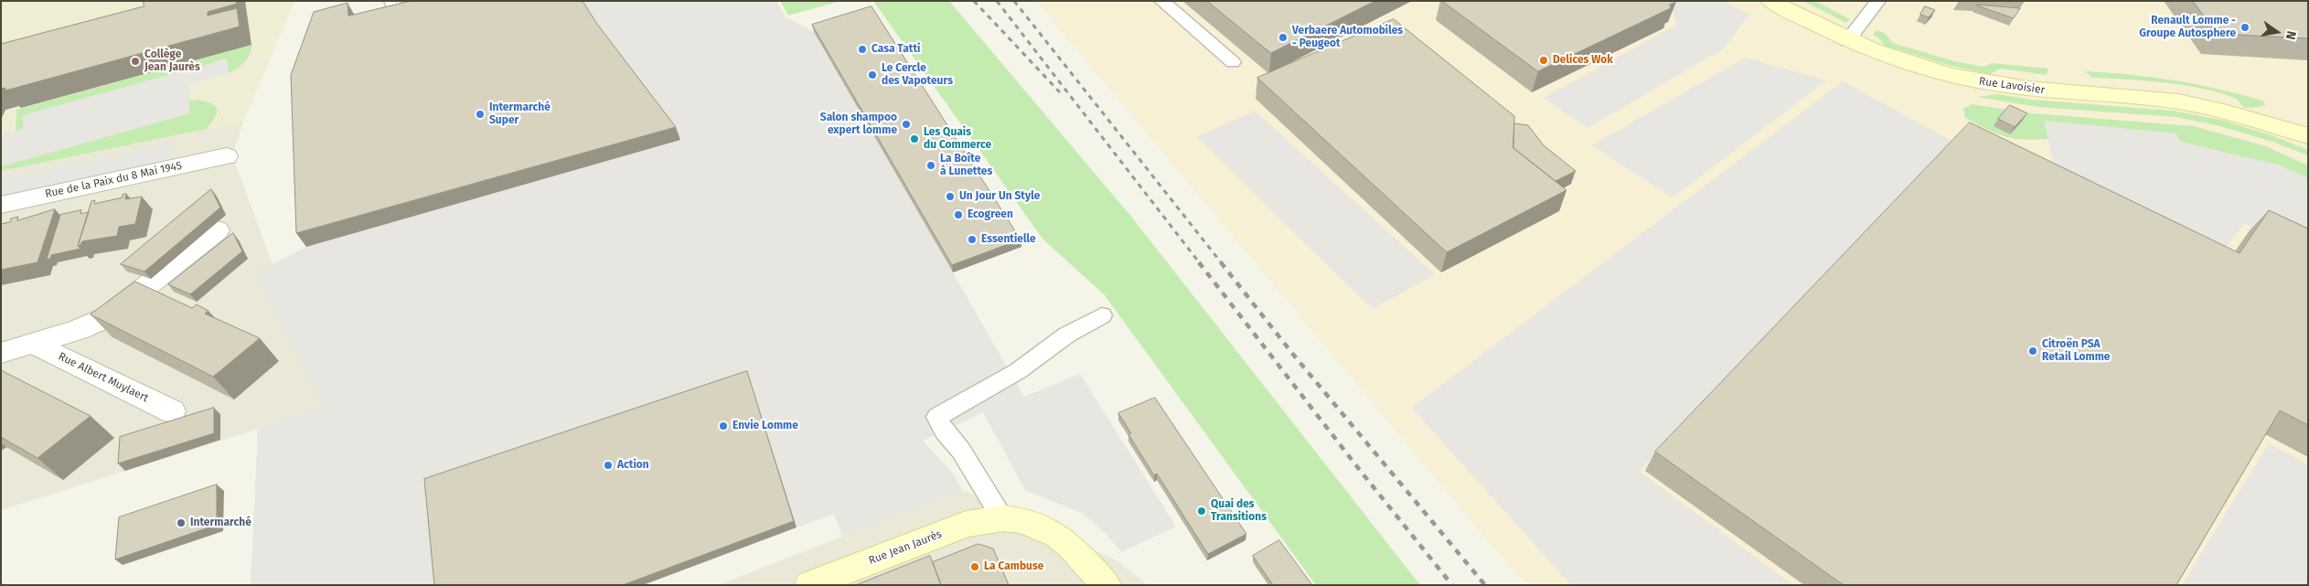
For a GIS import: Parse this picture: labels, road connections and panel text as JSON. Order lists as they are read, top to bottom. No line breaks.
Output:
{"streets":{"street":["Rue Lavoisier","Rue de la Paix du 8 Mai 1945","Rue Albert Muylaert","Rue Jean Jaurès"]},"places":["Renault Lomme - Groupe Autosphere","Verbaere Automobiles - Peugeot","Casa Tatti","Delices Wok","Collège Jean Jaurès","Le Cercle des Vapoteurs","Intermarché Super","Salon shampoo expert lomme","Les Quais du Commerce","La Boîte à Lunettes","Un Jour Un Style","Ecogreen","Essentielle","Citroën PSA Retail Lomme","Envie Lomme","Action","Quai des Transitions","Intermarché","La Cambuse"],"north":"right"}
